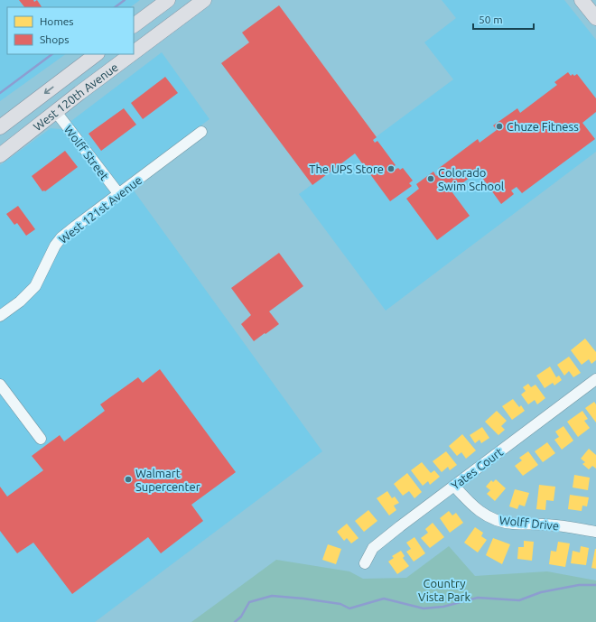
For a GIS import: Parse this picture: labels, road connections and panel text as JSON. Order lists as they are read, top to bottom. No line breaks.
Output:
{"streets":{"main road":["West 120th Avenue"],"street":["Wolff Street","West 121st Avenue","Yates Court","Wolff Drive"]},"crossings":[["West 120th Avenue","Wolff Street"],["Wolff Street","West 121st Avenue"],["Yates Court","Wolff Drive"]],"parks":["Country Vista Park"],"places":["Chuze Fitness","The UPS Store","Colorado Swim School","Walmart Supercenter"],"legend":["Homes","Shops"],"scale_bar":"50 m"}
